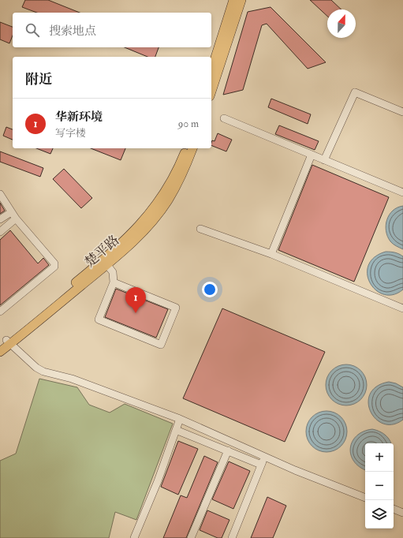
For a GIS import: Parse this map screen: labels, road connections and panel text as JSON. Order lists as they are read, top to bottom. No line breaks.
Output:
{"streets":{"main road":["楚平路"]},"north":"top","page":{"search":"搜索地点","heading":"附近","list":[{"mark":"1","name":"华新环境","note":"写字楼","value":"90 m"}],"pins":"1","map_buttons":["+","−"]}}
